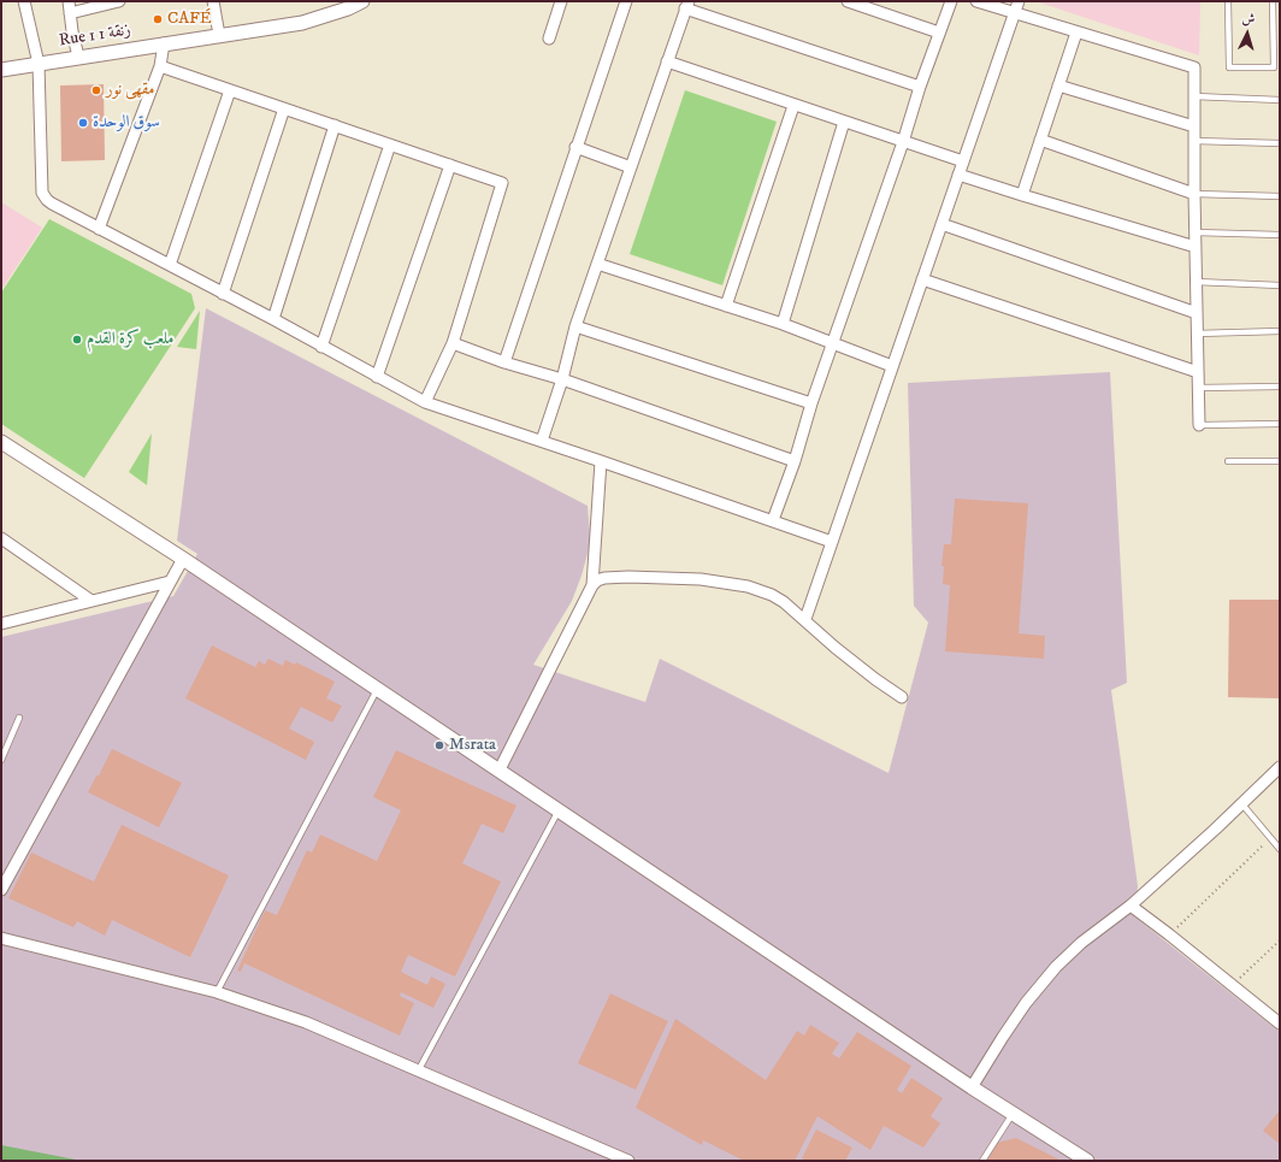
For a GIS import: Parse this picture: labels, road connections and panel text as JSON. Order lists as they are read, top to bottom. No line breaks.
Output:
{"streets":{"street":["Rue 1 زنقة 1"]},"places":["CAFÉ","مقهى نور","سوق الوحدة","ملعب كرة القدم","Msrata"],"north":"top"}
